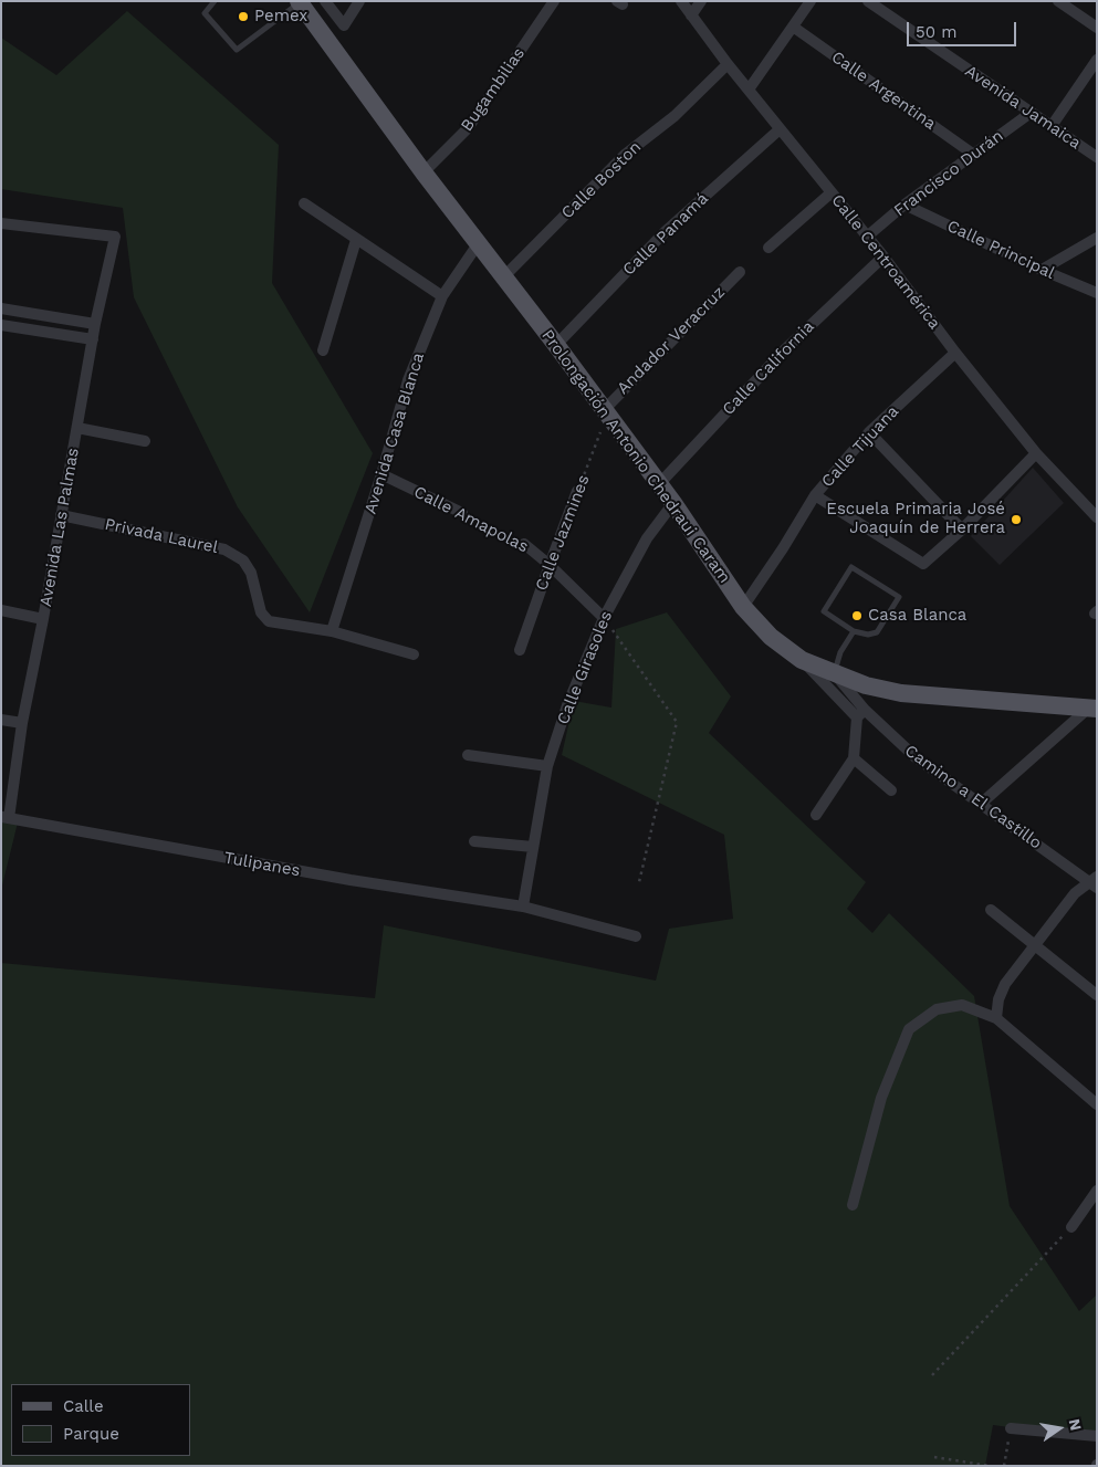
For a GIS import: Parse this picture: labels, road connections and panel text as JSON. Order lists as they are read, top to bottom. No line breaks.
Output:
{"streets":{"main road":["Prolongación Antonio Chedraui Caram"],"street":["Bugambilias","Calle Argentina","Avenida Jamaica","Francisco Durán","Calle Boston","Calle Panamá","Calle Principal","Calle Centroamérica","Andador Veracruz","Calle California","Avenida Casa Blanca","Calle Tijuana","Calle Amapolas","Avenida Las Palmas","Calle Jazmines","Privada Laurel","Calle Girasoles","Camino a El Castillo","Tulipanes"]},"crossings":[["Bugambilias","Prolongación Antonio Chedraui Caram"],["Calle Argentina","Francisco Durán"],["Avenida Jamaica","Francisco Durán"],["Francisco Durán","Calle Principal"],["Francisco Durán","Calle Centroamérica"],["Calle Boston","Calle Centroamérica"],["Calle Boston","Prolongación Antonio Chedraui Caram"],["Calle Panamá","Calle Centroamérica"],["Calle Panamá","Prolongación Antonio Chedraui Caram"],["Calle Centroamérica","Calle California"],["Calle Centroamérica","Calle Tijuana"],["Andador Veracruz","Prolongación Antonio Chedraui Caram"],["Andador Veracruz","Calle Jazmines"],["Calle California","Prolongación Antonio Chedraui Caram"],["Avenida Casa Blanca","Prolongación Antonio Chedraui Caram"],["Avenida Casa Blanca","Calle Amapolas"],["Avenida Casa Blanca","Privada Laurel"],["Calle Tijuana","Prolongación Antonio Chedraui Caram"],["Prolongación Antonio Chedraui Caram","Calle Jazmines"],["Prolongación Antonio Chedraui Caram","Calle Girasoles"],["Prolongación Antonio Chedraui Caram","Camino a El Castillo"],["Calle Amapolas","Calle Jazmines"],["Calle Amapolas","Calle Girasoles"],["Avenida Las Palmas","Privada Laurel"],["Avenida Las Palmas","Tulipanes"],["Calle Girasoles","Tulipanes"]],"places":["Pemex","Escuela Primaria José Joaquín de Herrera","Casa Blanca"],"legend":["Calle","Parque"],"scale_bar":"50 m","north":"right"}
